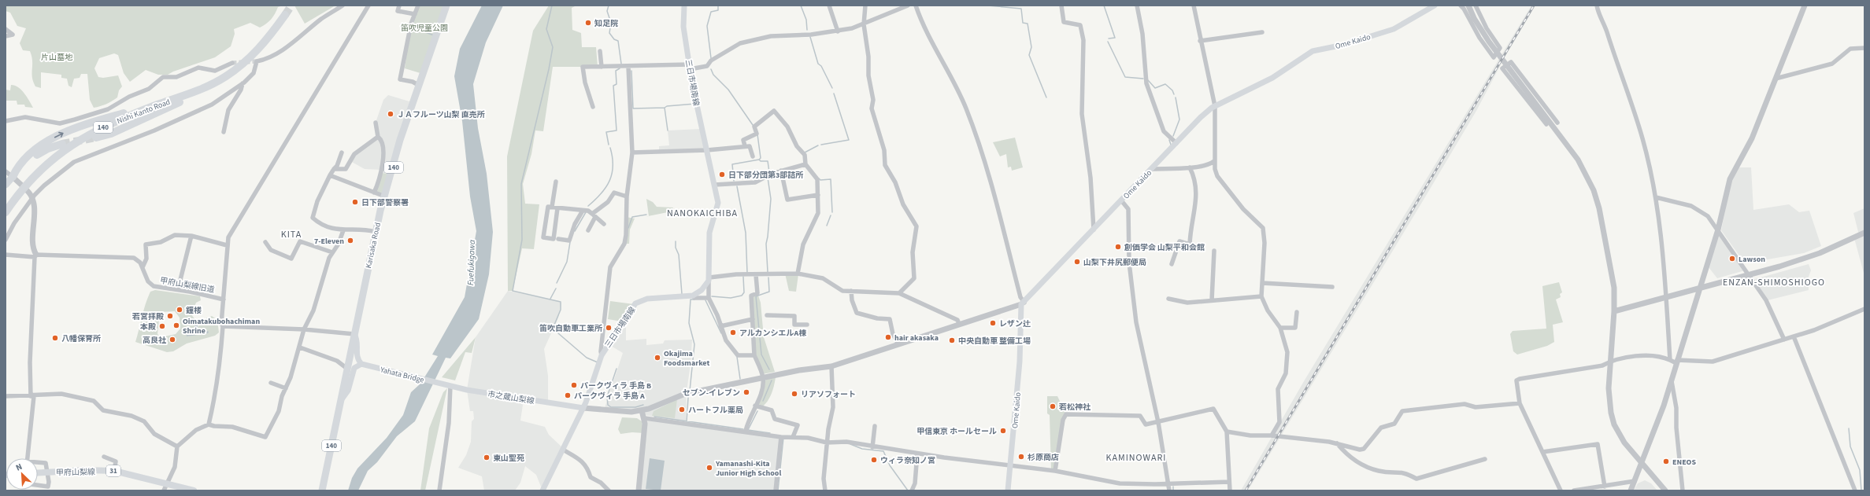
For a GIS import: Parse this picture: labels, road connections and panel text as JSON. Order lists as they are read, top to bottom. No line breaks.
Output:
{"streets":{"highway":["Nishi Kanto Road","140","Karisaka Road"],"main road":["Ome Kaido","三日市場南線","Yahata Bridge","市之蔵山梨線","31","甲府山梨線"],"street":["甲府山梨線旧道"]},"crossings":[["三日市場南線","市之蔵山梨線"],["Yahata Bridge","市之蔵山梨線"]],"districts":["NANOKAICHIBA","KITA","ENZAN-SHIMOSHIOGO","KAMINOWARI"],"water":["Fuefukigawa"],"parks":["笛吹児童公園","片山墓地"],"places":["知足院","ＪＡフルーツ山梨 直売所","日下部分団第3部詰所","日下部警察署","7-Eleven","創価学会 山梨平和会館","Lawson","山梨下井尻郵便局","鐘楼","若宮拝殿","レザン辻","Oimatakubohachiman Shrine","本殿","笛吹自動車工業所","アルカンシエルA棟","hair akasaka","八幡保育所","高良社","中央自動車 整備工場","Okajima Foodsmarket","パークヴィラ 手島 B","セブン-イレブン","リアソフォート","パークヴィラ 手島 A","若松神社","ハートフル薬局","甲信東京 ホールセール","杉原商店","東山聖苑","ウィラ奈知ノ宮","ENEOS","Yamanashi-Kita Junior High School"],"north":"top left"}
